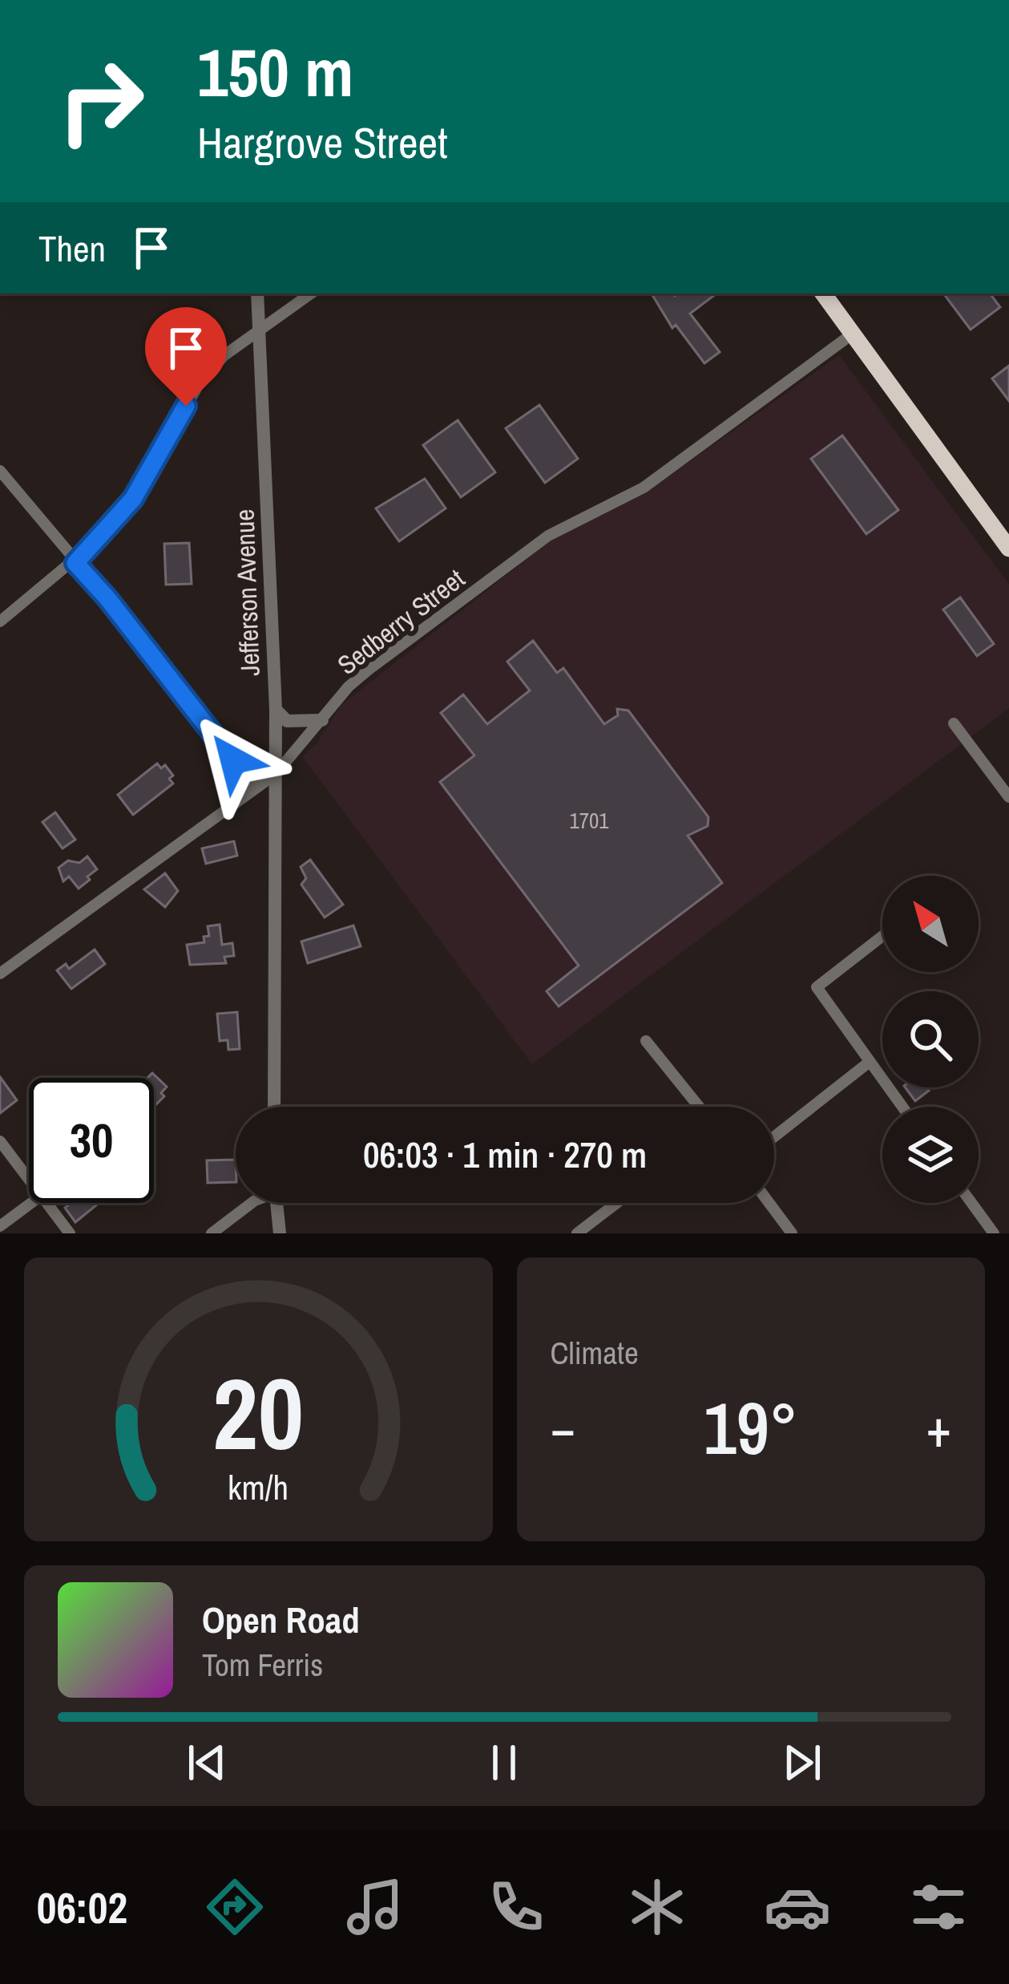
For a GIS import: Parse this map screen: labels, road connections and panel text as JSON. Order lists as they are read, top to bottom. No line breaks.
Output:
{"streets":{"street":["Jefferson Avenue","Sedberry Street"]},"crossings":[["Jefferson Avenue","Sedberry Street"]],"house_numbers":["1701"],"north":"top left","page":{"turn":["150 m","Hargrove Street"],"then":"Then","limit":"30","trip":"06:03 · 1 min · 270 m","tile":"Climate","heat":["−","19°","+"],"song":["Open Road","Tom Ferris"],"tabs":"06:02","gauge":["20","km/h"]}}
